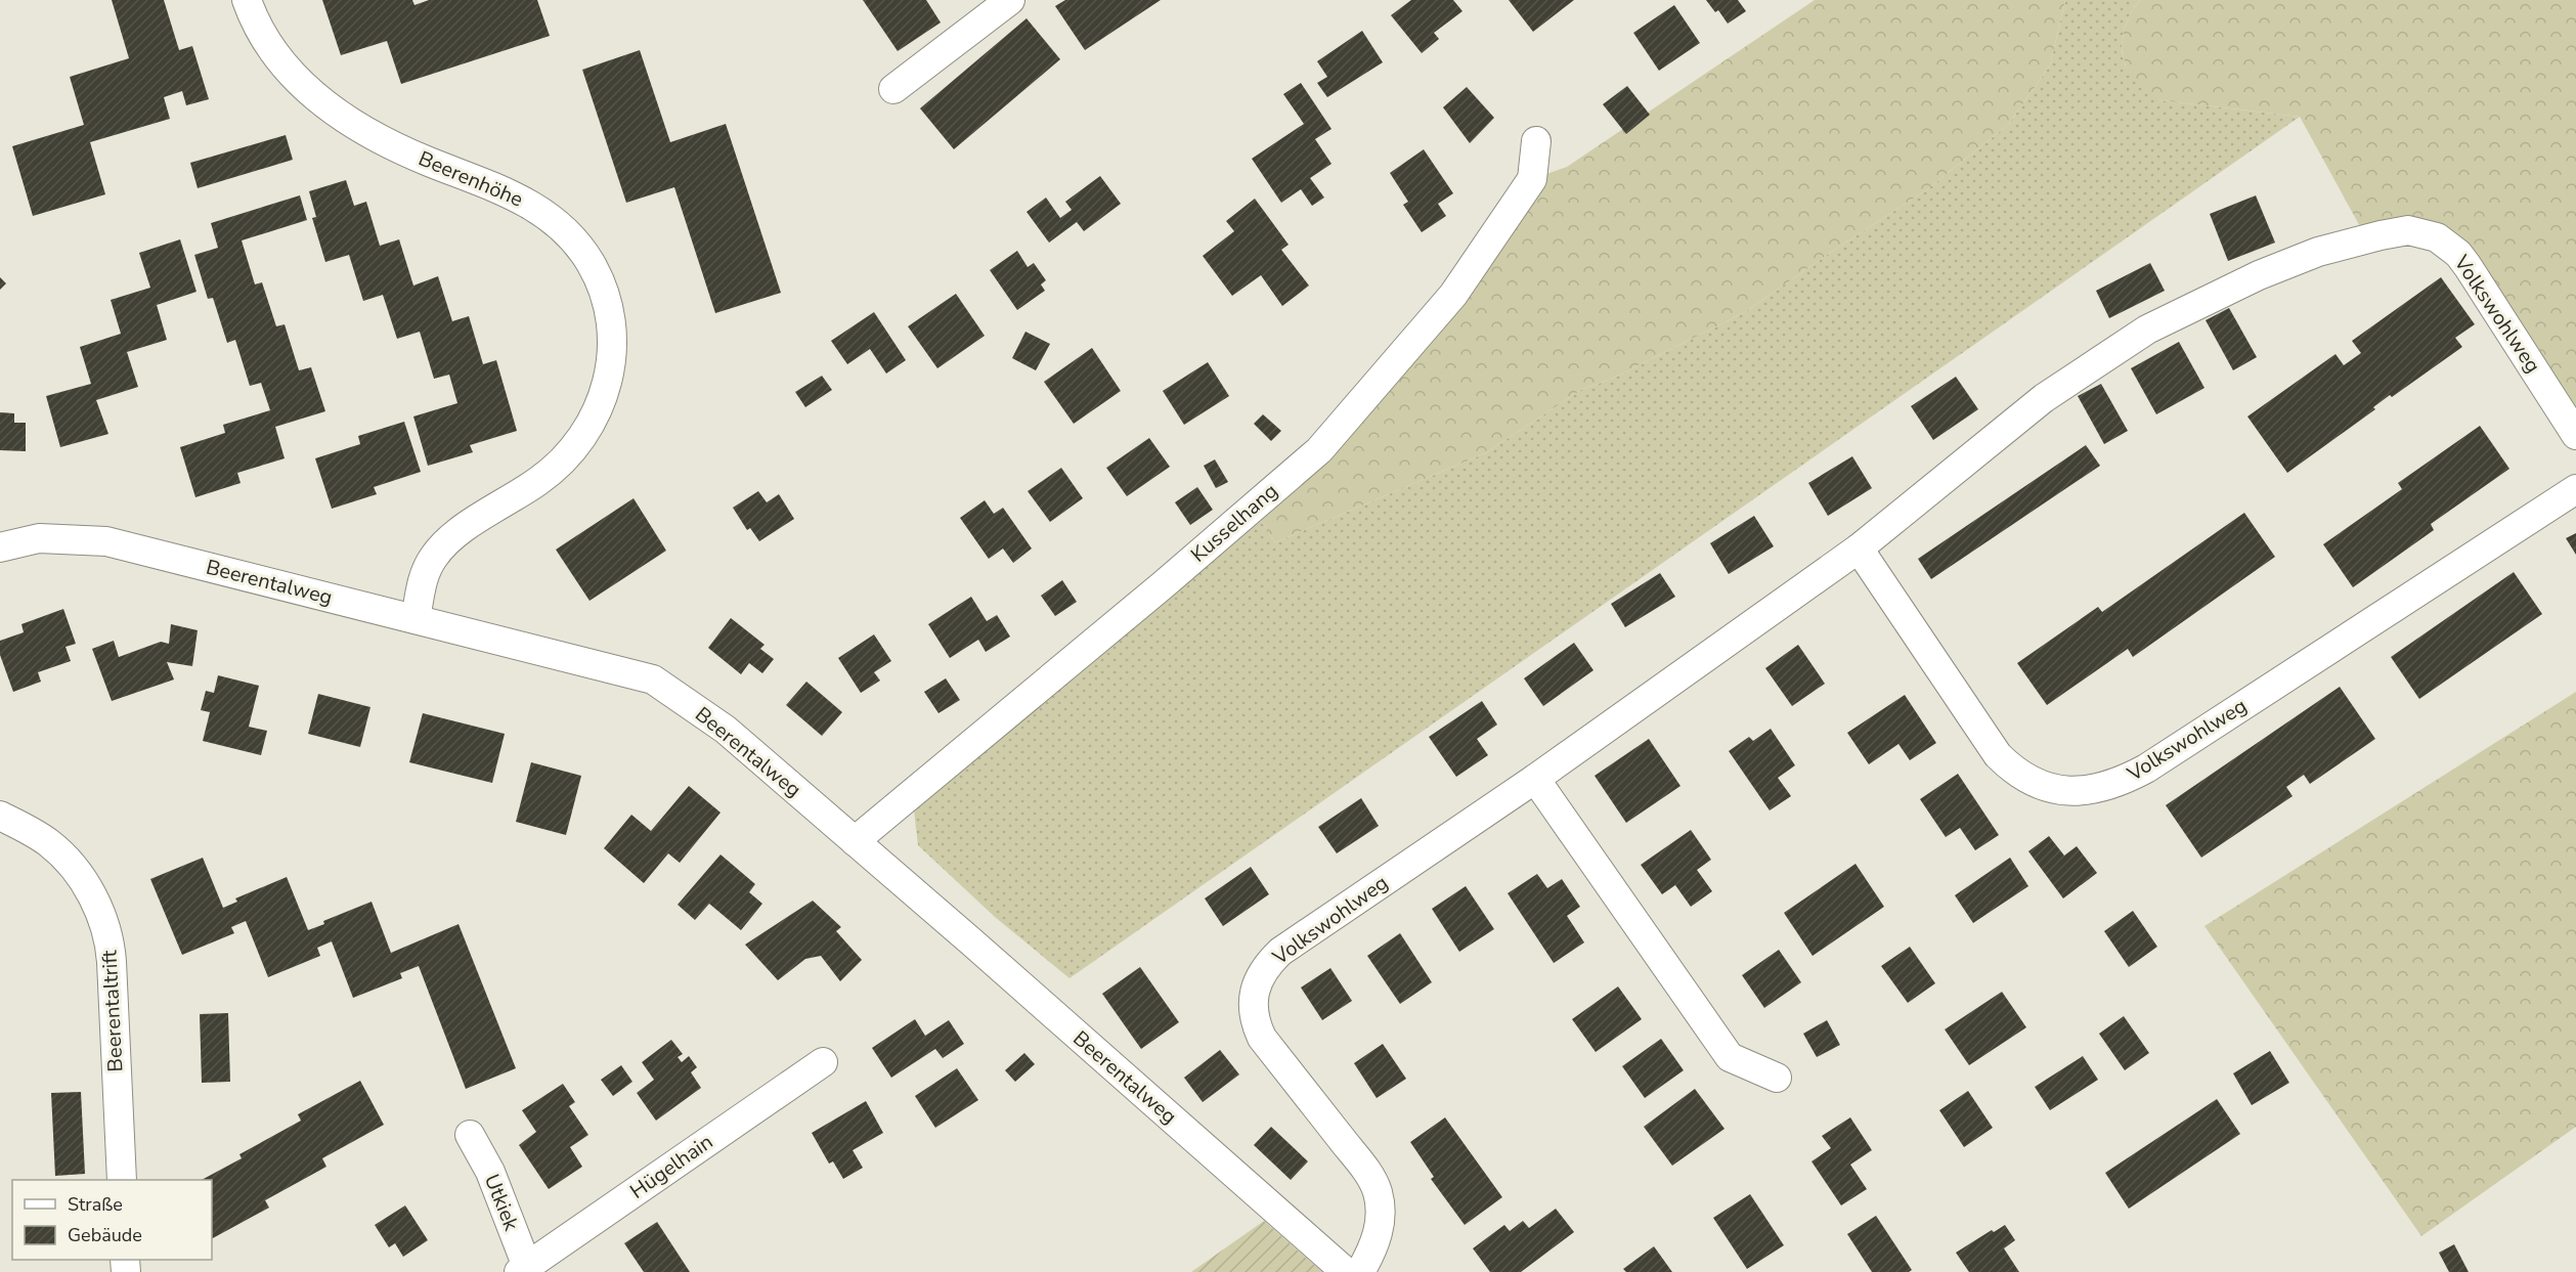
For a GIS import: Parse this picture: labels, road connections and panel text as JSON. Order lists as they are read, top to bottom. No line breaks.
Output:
{"streets":{"street":["Beerenhöhe","Volkswohlweg","Kusselhang","Beerentalweg","Beerentaltrift","Hügelhain","Utkiek"]},"crossings":[["Beerenhöhe","Beerentalweg"],["Kusselhang","Beerentalweg"],["Hügelhain","Utkiek"]],"legend":["Straße","Gebäude"]}
